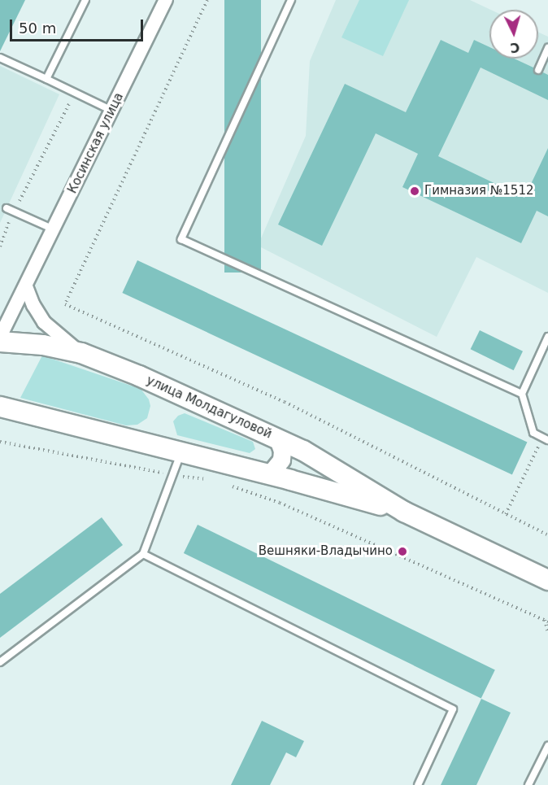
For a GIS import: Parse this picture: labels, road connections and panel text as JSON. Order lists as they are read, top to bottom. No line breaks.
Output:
{"streets":{"main road":["улица Молдагуловой"],"street":["Косинская улица"]},"places":["Гимназия №1512","Вешняки-Владычино"],"scale_bar":"50 m","north":"bottom"}
